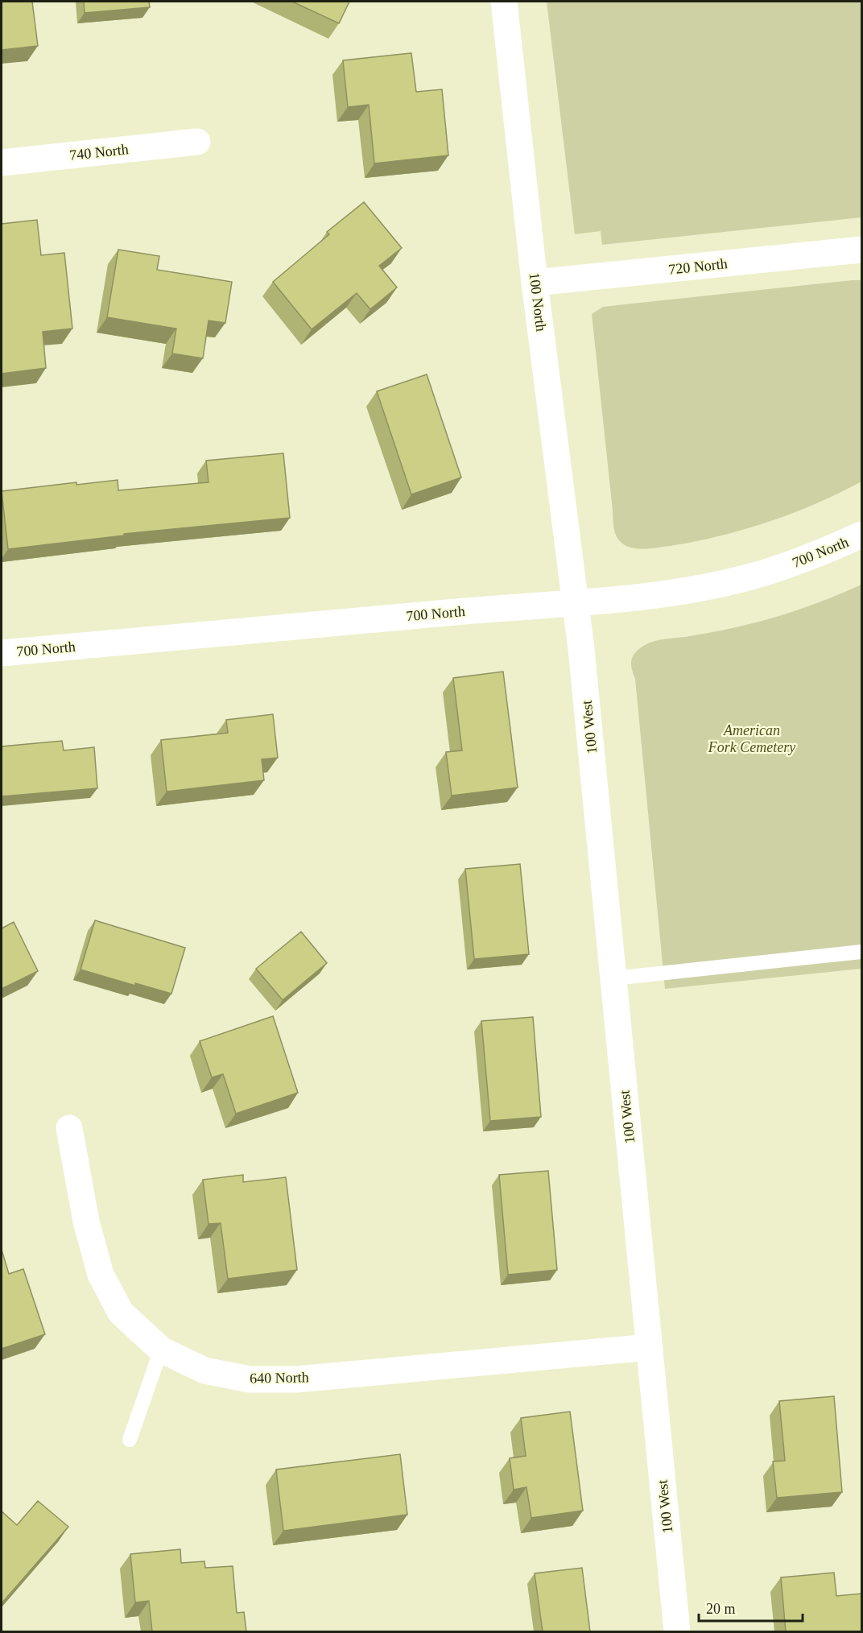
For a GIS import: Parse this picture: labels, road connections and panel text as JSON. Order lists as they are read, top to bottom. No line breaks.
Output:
{"streets":{"street":["740 North","720 North","100 North","700 North","100 West","640 North"]},"crossings":[["720 North","100 North"],["100 North","700 North"],["100 North","100 West"],["700 North","100 West"],["100 West","640 North"]],"parks":["American Fork Cemetery"],"scale_bar":"20 m"}
